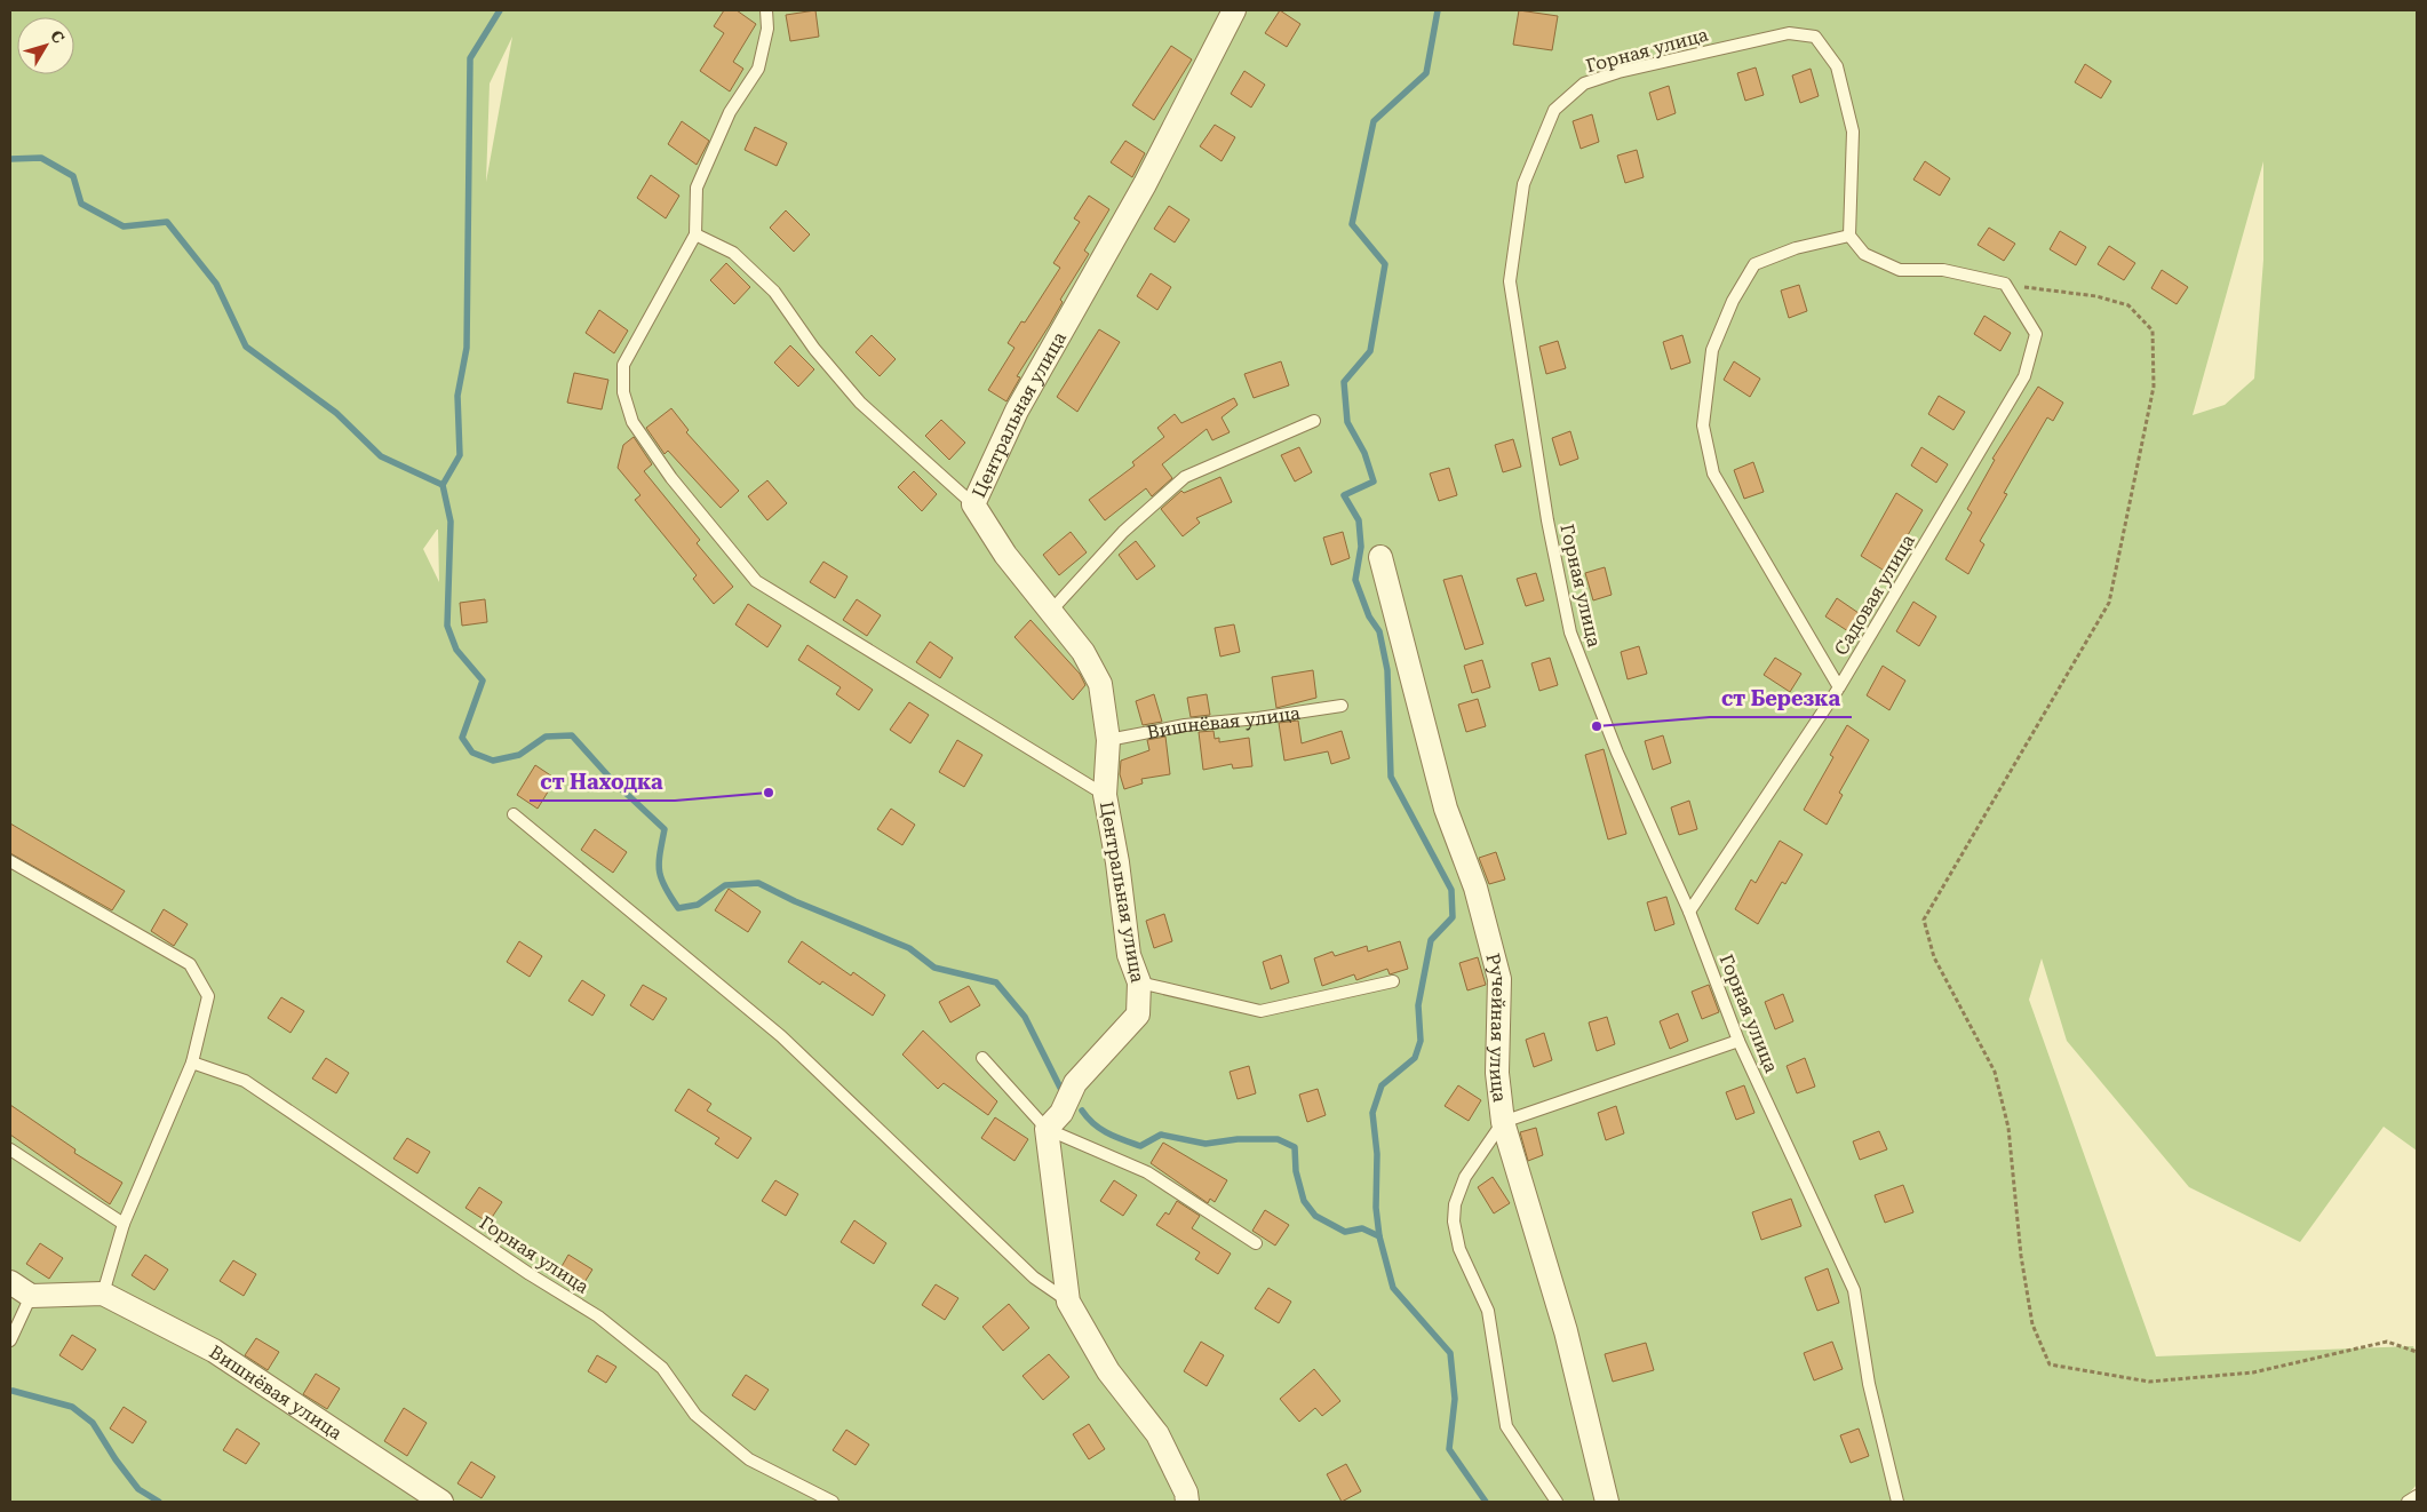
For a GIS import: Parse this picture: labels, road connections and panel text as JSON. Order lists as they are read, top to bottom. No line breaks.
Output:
{"streets":{"street":["Центральная улица","Вишнёвая улица","Ручейная улица"],"lane":["Горная улица","Садовая улица"]},"crossings":[["Горная улица","Садовая улица"],["Центральная улица","Вишнёвая улица"]],"places":["ст Березка","ст Находка"],"north":"top right"}
